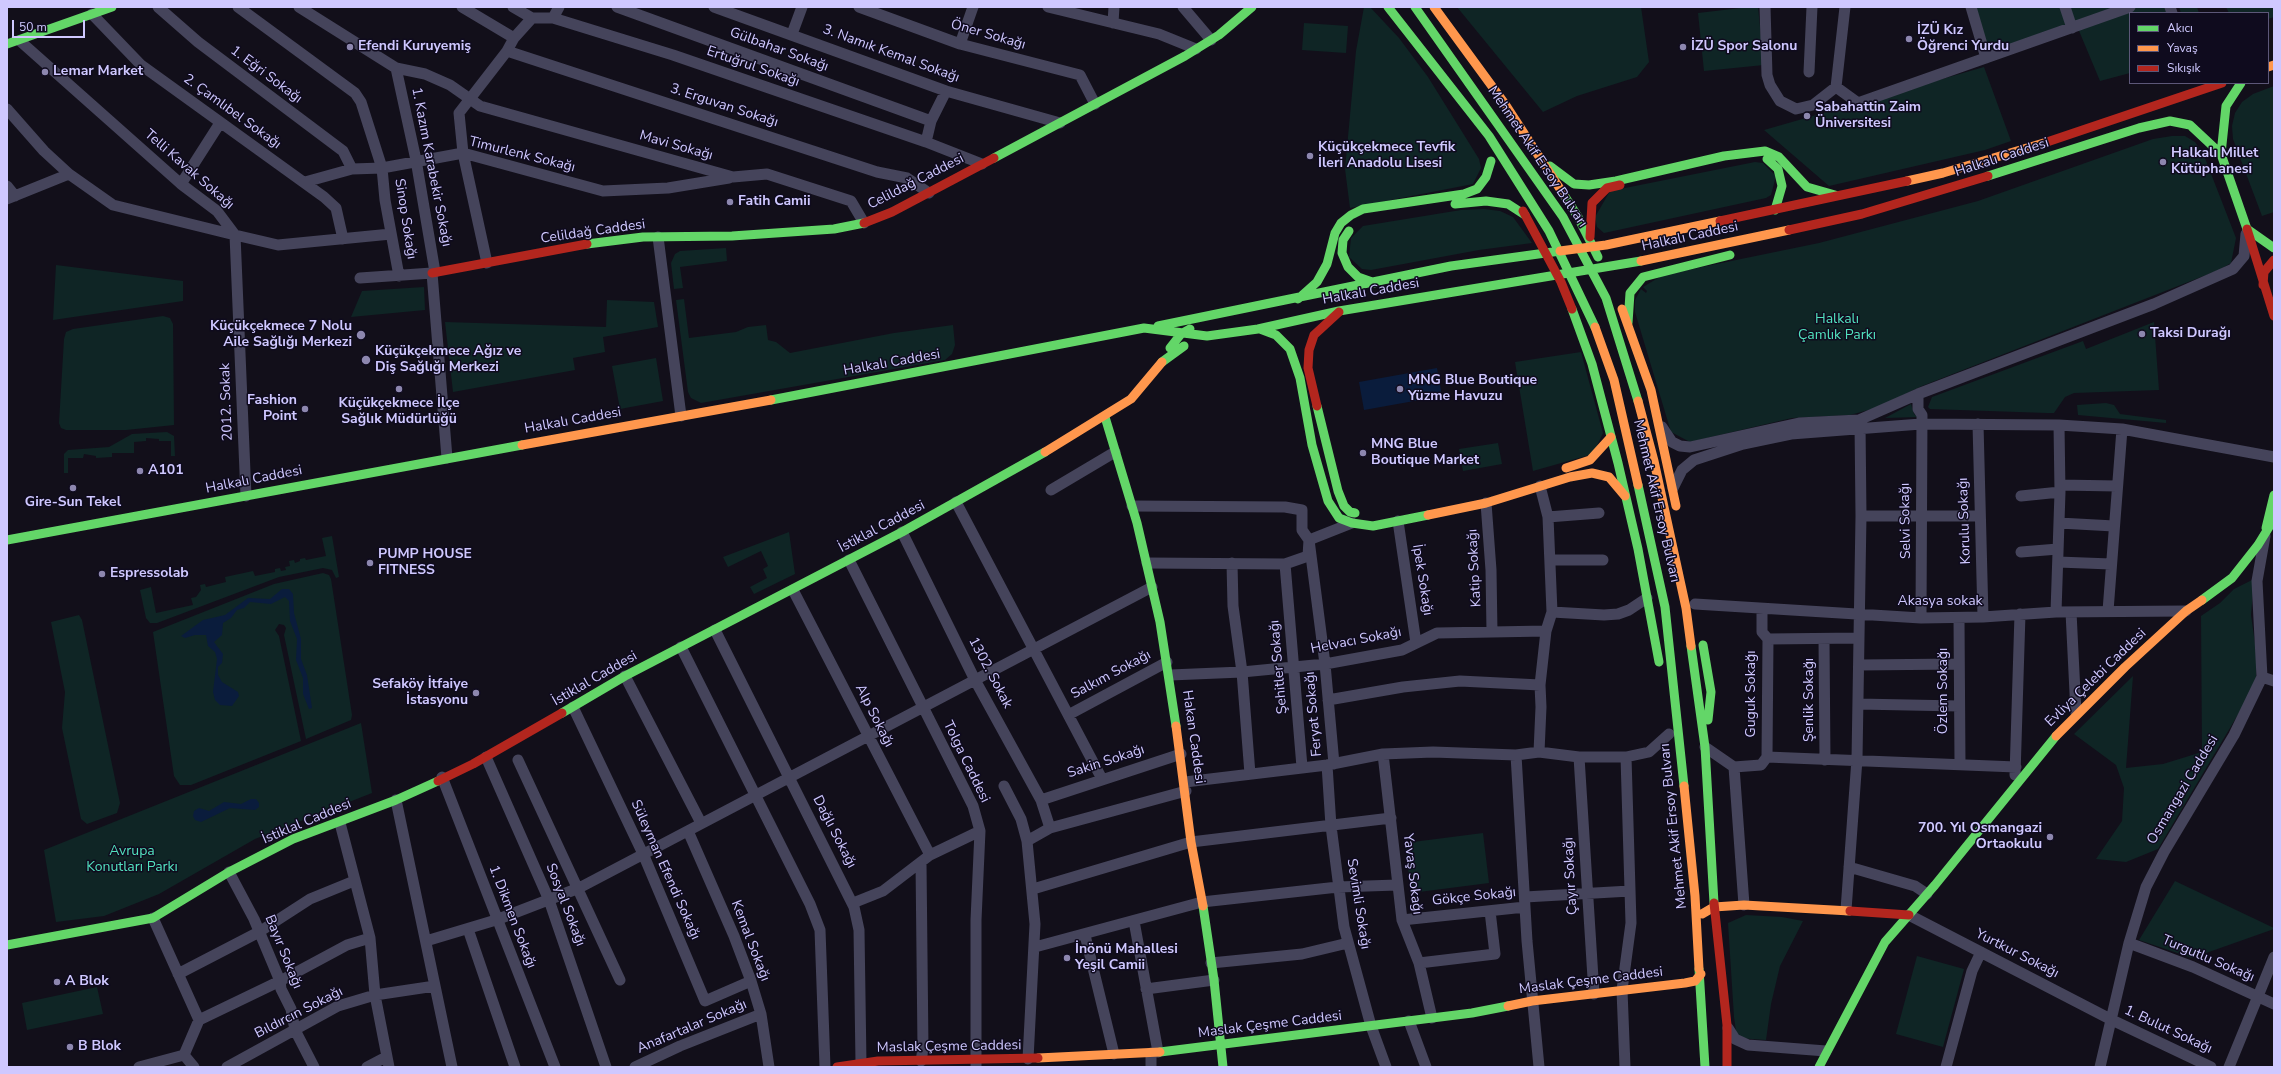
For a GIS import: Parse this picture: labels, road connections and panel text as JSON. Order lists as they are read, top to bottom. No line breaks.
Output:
{"streets":{"main road":["Mehmet Akif Ersoy Bulvarı","Halkalı Caddesi","Celildağ Caddesi","İstiklal Caddesi","Evliya Çelebi Caddesi","Hakan Caddesi","Maslak Çeşme Caddesi"],"street":["Öner Sokağı","Gülbahar Sokağı","3. Namık Kemal Sokağı","Ertuğrul Sokağı","1. Eğri Sokağı","3. Erguvan Sokağı","2. Çamlıbel Sokağı","Mavi Sokağı","Timurlenk Sokağı","1. Kazım Karabekir Sokağı","Telli Kavak Sokağı","Sinop Sokağı","2012. Sokak","Selvi Sokağı","Korulu Sokağı","Katip Sokağı","İpek Sokağı","Akasya sokak","Helvacı Sokağı","Şehitler Sokağı","1302. Sokak","Salkım Sokağı","Özlem Sokağı","Guguk Sokağı","Şenlik Sokağı","Feryat Sokağı","Alp Sokağı","Tolga Caddesi","Sakin Sokağı","Osmangazi Caddesi","Dağlı Sokağı","Süleyman Efendi Sokağı","Yavaş Sokağı","Çayır Sokağı","Gökçe Sokağı","Sevimli Sokağı","Sosyal Sokağı","1. Dikmen Sokağı","Kemal Sokağı","Bayır Sokağı","Yurtkur Sokağı","Turgutlu Sokağı","Bıldırcın Sokağı","Anafartalar Sokağı","1. Bulut Sokağı"]},"crossings":[["Öner Sokağı","Celildağ Caddesi"],["3. Namık Kemal Sokağı","Celildağ Caddesi"],["Ertuğrul Sokağı","Celildağ Caddesi"],["1. Eğri Sokağı","Timurlenk Sokağı"],["3. Erguvan Sokağı","Celildağ Caddesi"],["2. Çamlıbel Sokağı","Timurlenk Sokağı"],["Mavi Sokağı","Timurlenk Sokağı"],["Mavi Sokağı","1. Kazım Karabekir Sokağı"],["Mavi Sokağı","Celildağ Caddesi"],["Timurlenk Sokağı","1. Kazım Karabekir Sokağı"],["Timurlenk Sokağı","Sinop Sokağı"],["Mehmet Akif Ersoy Bulvarı","Maslak Çeşme Caddesi"],["Halkalı Caddesi","1. Kazım Karabekir Sokağı"],["Halkalı Caddesi","2012. Sokak"],["1. Kazım Karabekir Sokağı","Celildağ Caddesi"],["Telli Kavak Sokağı","2012. Sokak"],["Selvi Sokağı","Akasya sokak"],["Korulu Sokağı","Akasya sokak"],["İstiklal Caddesi","1302. Sokak"],["İstiklal Caddesi","Alp Sokağı"],["İstiklal Caddesi","Hakan Caddesi"],["İstiklal Caddesi","Tolga Caddesi"],["İstiklal Caddesi","Dağlı Sokağı"],["İstiklal Caddesi","Süleyman Efendi Sokağı"],["İstiklal Caddesi","Sosyal Sokağı"],["İstiklal Caddesi","1. Dikmen Sokağı"],["İstiklal Caddesi","Bayır Sokağı"],["Katip Sokağı","Helvacı Sokağı"],["İpek Sokağı","Helvacı Sokağı"],["Akasya sokak","Evliya Çelebi Caddesi"],["Akasya sokak","Özlem Sokağı"],["Akasya sokak","Guguk Sokağı"],["Helvacı Sokağı","Şehitler Sokağı"],["Helvacı Sokağı","Feryat Sokağı"],["Helvacı Sokağı","Hakan Caddesi"],["1302. Sokak","Sakin Sokağı"],["Salkım Sokağı","Hakan Caddesi"],["Evliya Çelebi Caddesi","Osmangazi Caddesi"],["Evliya Çelebi Caddesi","Yurtkur Sokağı"],["Feryat Sokağı","Hakan Caddesi"],["Feryat Sokağı","Sevimli Sokağı"],["Alp Sokağı","Maslak Çeşme Caddesi"],["Hakan Caddesi","Sakin Sokağı"],["Hakan Caddesi","Maslak Çeşme Caddesi"],["Tolga Caddesi","Maslak Çeşme Caddesi"],["Osmangazi Caddesi","Yurtkur Sokağı"],["Osmangazi Caddesi","Turgutlu Sokağı"],["Osmangazi Caddesi","1. Bulut Sokağı"],["Dağlı Sokağı","Maslak Çeşme Caddesi"],["Süleyman Efendi Sokağı","Kemal Sokağı"],["Yavaş Sokağı","Gökçe Sokağı"],["Yavaş Sokağı","Maslak Çeşme Caddesi"],["Çayır Sokağı","Gökçe Sokağı"],["Çayır Sokağı","Maslak Çeşme Caddesi"],["Sevimli Sokağı","Maslak Çeşme Caddesi"],["Kemal Sokağı","Anafartalar Sokağı"],["Bayır Sokağı","Bıldırcın Sokağı"],["Yurtkur Sokağı","1. Bulut Sokağı"]],"parks":["Halkalı Çamlık Parkı","Avrupa Konutları Parkı"],"places":["İZÜ Kız Öğrenci Yurdu","Efendi Kuruyemiş","İZÜ Spor Salonu","Lemar Market","Sabahattin Zaim Üniversitesi","Küçükçekmece Tevfik İleri Anadolu Lisesi","Halkalı Millet Kütüphanesi","Fatih Camii","Taksi Durağı","Küçükçekmece 7 Nolu Aile Sağlığı Merkezi","Küçükçekmece Ağız ve Diş Sağlığı Merkezi","Küçükçekmece İlçe Sağlık Müdürlüğü","MNG Blue Boutique Yüzme Havuzu","Fashion Point","MNG Blue Boutique Market","A101","Gire-Sun Tekel","PUMP HOUSE FITNESS","Espressolab","Sefaköy İtfaiye İstasyonu","700. Yıl Osmangazi Ortaokulu","İnönü Mahallesi Yeşil Camii","A Blok","B Blok"],"legend":["Akıcı","Yavaş","Sıkışık"],"scale_bar":"50 m"}
